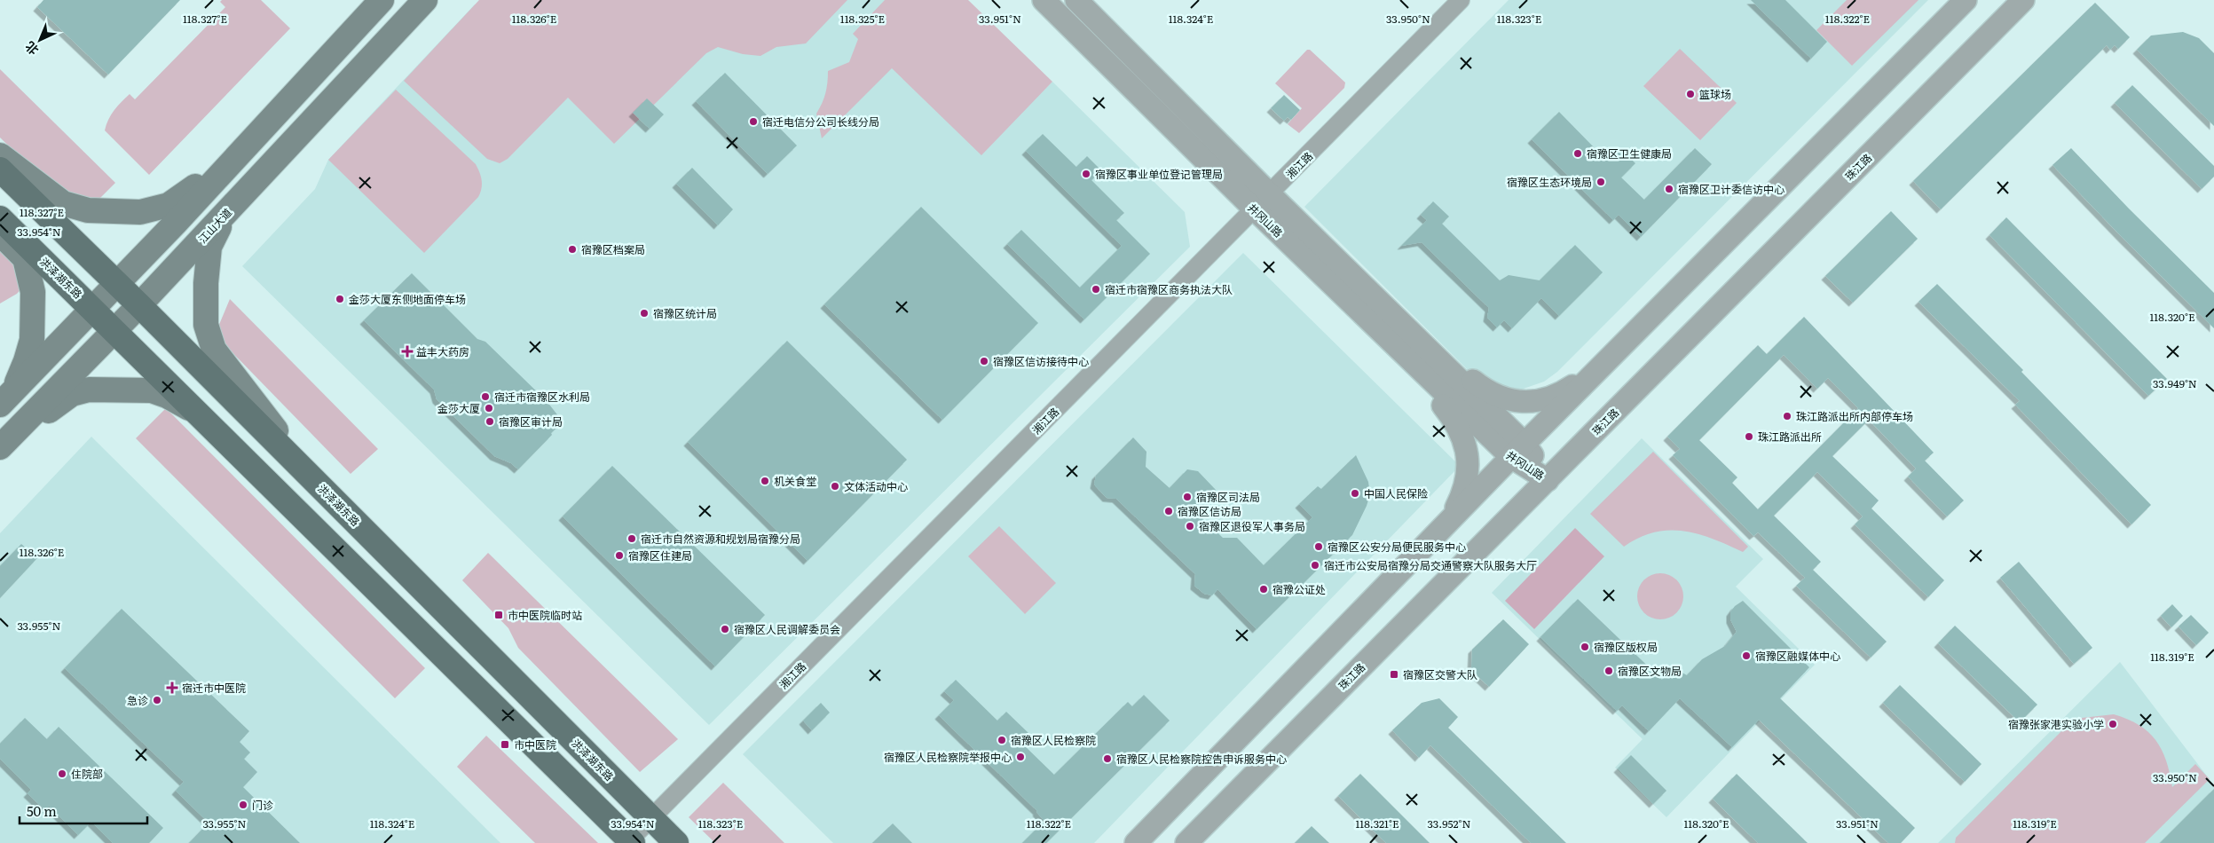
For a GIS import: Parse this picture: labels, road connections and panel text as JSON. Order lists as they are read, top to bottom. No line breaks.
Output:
{"streets":{"main road":["江山大道","洪泽湖东路"],"street":["湘江路","珠江路","井冈山路"]},"crossings":[["湘江路","井冈山路"],["湘江路","洪泽湖东路"],["珠江路","井冈山路"],["江山大道","洪泽湖东路"]],"places":{"other":["篮球场","宿迁电信分公司长线分局","宿豫区卫生健康局","宿豫区事业单位登记管理局","宿豫区生态环境局","宿豫区卫计委信访中心","宿豫区档案局","宿迁市宿豫区商务执法大队","金莎大厦东侧地面停车场","宿豫区统计局","宿豫区信访接待中心","宿迁市宿豫区水利局","金莎大厦","珠江路派出所内部停车场","宿豫区审计局","珠江路派出所","机关食堂","文体活动中心","中国人民保险","宿豫区司法局","宿豫区信访局","宿豫区退役军人事务局","宿迁市自然资源和规划局宿豫分局","宿豫区公安分局便民服务中心","宿豫区住建局","宿迁市公安局宿豫分局交通警察大队服务大厅","宿豫公证处","宿豫区人民调解委员会","宿豫区版权局","宿豫区融媒体中心","宿豫区文物局","急诊","宿豫张家港实验小学","宿豫区人民检察院","宿豫区人民检察院举报中心","宿豫区人民检察院控告申诉服务中心","住院部","门诊"],"health":["益丰大药房","宿迁市中医院"],"transit":["市中医院临时站","宿豫区交警大队","市中医院"]},"scale_bar":"50 m","north":"bottom left","coordinates":["33.951°N","33.950°N","118.325°E","118.323°E","118.327°E","118.326°E","118.324°E","118.322°E","33.954°N","118.320°E","33.949°N","33.955°N","118.319°E","118.321°E","33.952°N"]}
